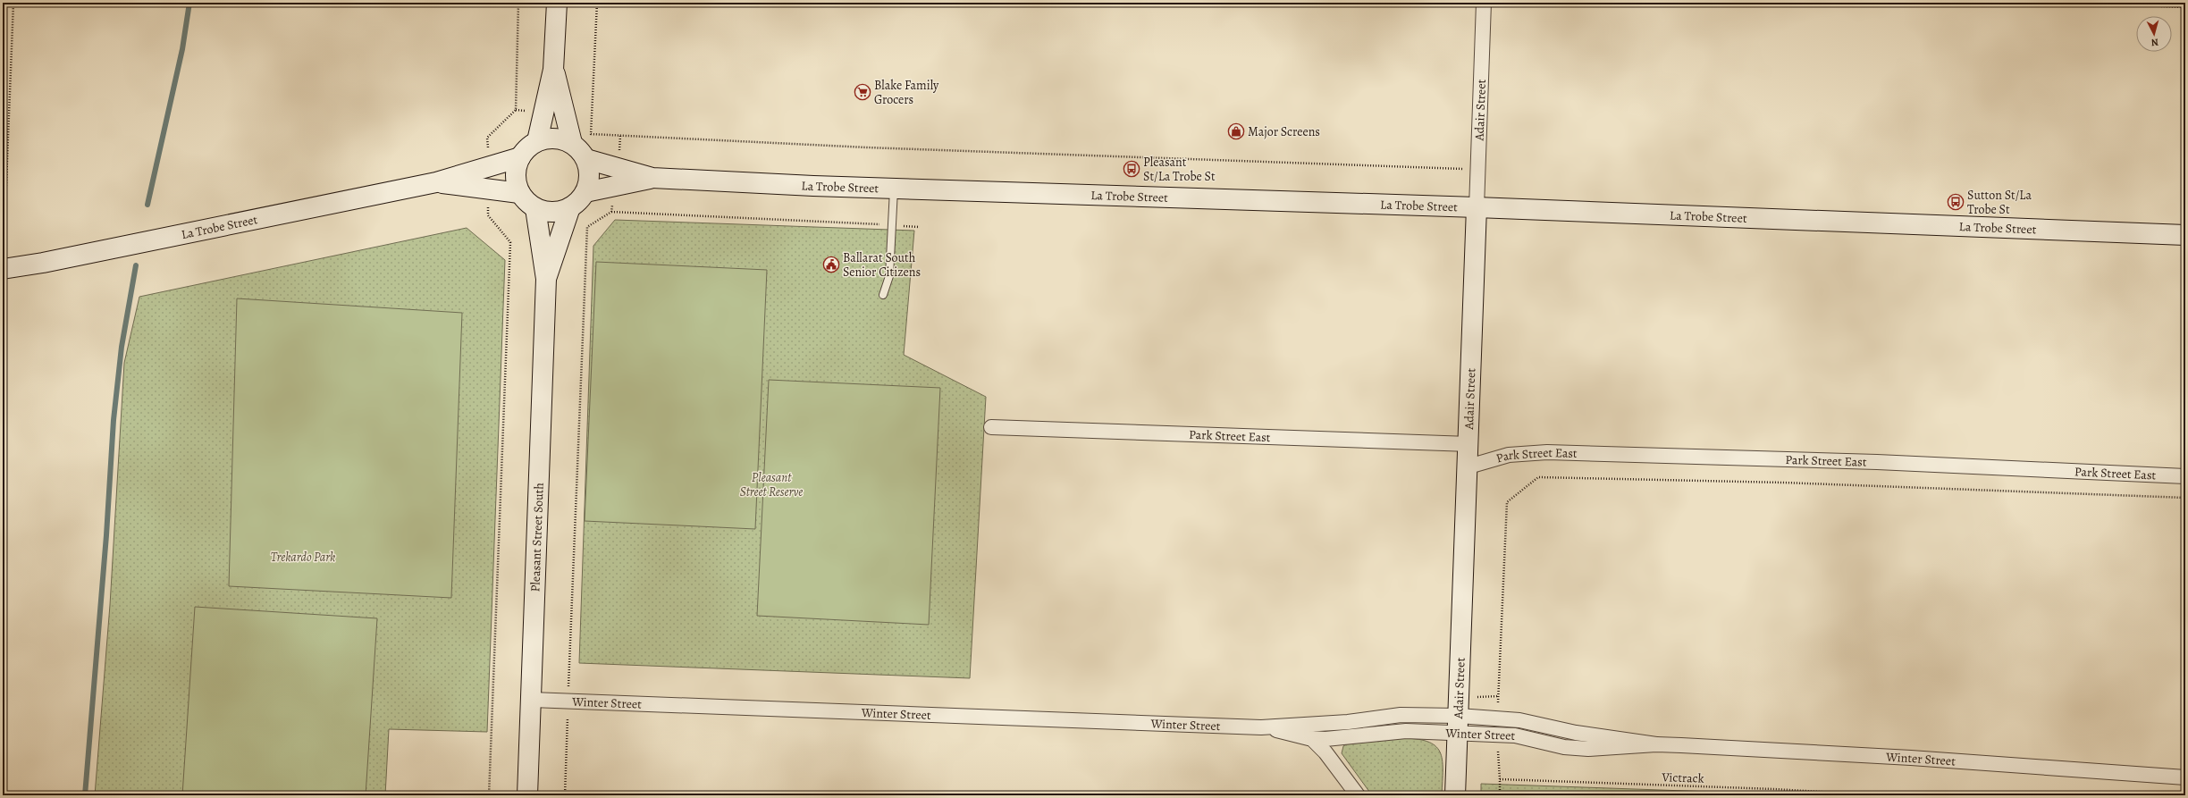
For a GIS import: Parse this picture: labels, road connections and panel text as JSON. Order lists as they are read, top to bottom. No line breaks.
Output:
{"streets":{"main road":["Adair Street","La Trobe Street","Pleasant Street South"],"street":["Park Street East","Winter Street"],"path":["Victrack"]},"crossings":[["Adair Street","La Trobe Street"],["Adair Street","Park Street East"],["Adair Street","Winter Street"],["La Trobe Street","Pleasant Street South"],["Pleasant Street South","Winter Street"]],"parks":["Pleasant Street Reserve","Trekardo Park"],"places":{"supermarket":["Blake Family Grocers"],"shop":["Major Screens"],"bus stop":["Pleasant St/La Trobe St","Sutton St/La Trobe St"],"public building":["Ballarat South Senior Citizens"]},"north":"bottom"}
